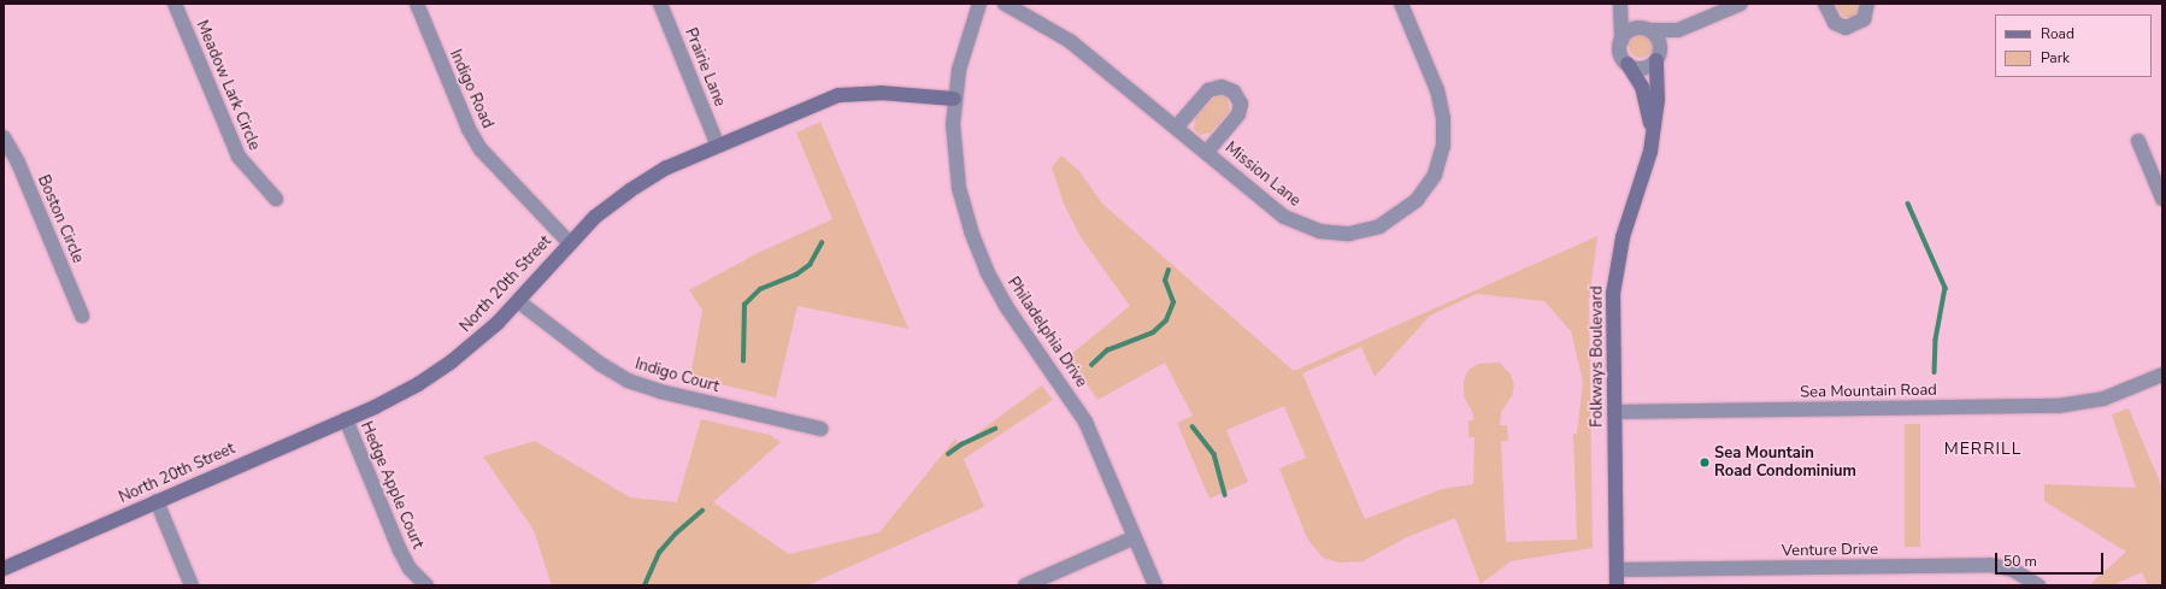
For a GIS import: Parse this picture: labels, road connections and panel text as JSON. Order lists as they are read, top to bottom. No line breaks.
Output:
{"streets":{"street":["Prairie Lane","Meadow Lark Circle","Indigo Road","Mission Lane","Boston Circle","North 20th Street","Philadelphia Drive","Folkways Boulevard","Indigo Court","Sea Mountain Road","Hedge Apple Court","Venture Drive"]},"crossings":[["Prairie Lane","North 20th Street"],["Indigo Road","North 20th Street"],["North 20th Street","Philadelphia Drive"],["North 20th Street","Indigo Court"],["North 20th Street","Hedge Apple Court"],["Folkways Boulevard","Sea Mountain Road"],["Folkways Boulevard","Venture Drive"]],"districts":["MERRILL"],"places":["Sea Mountain Road Condominium"],"legend":["Road","Park"],"scale_bar":"50 m"}
